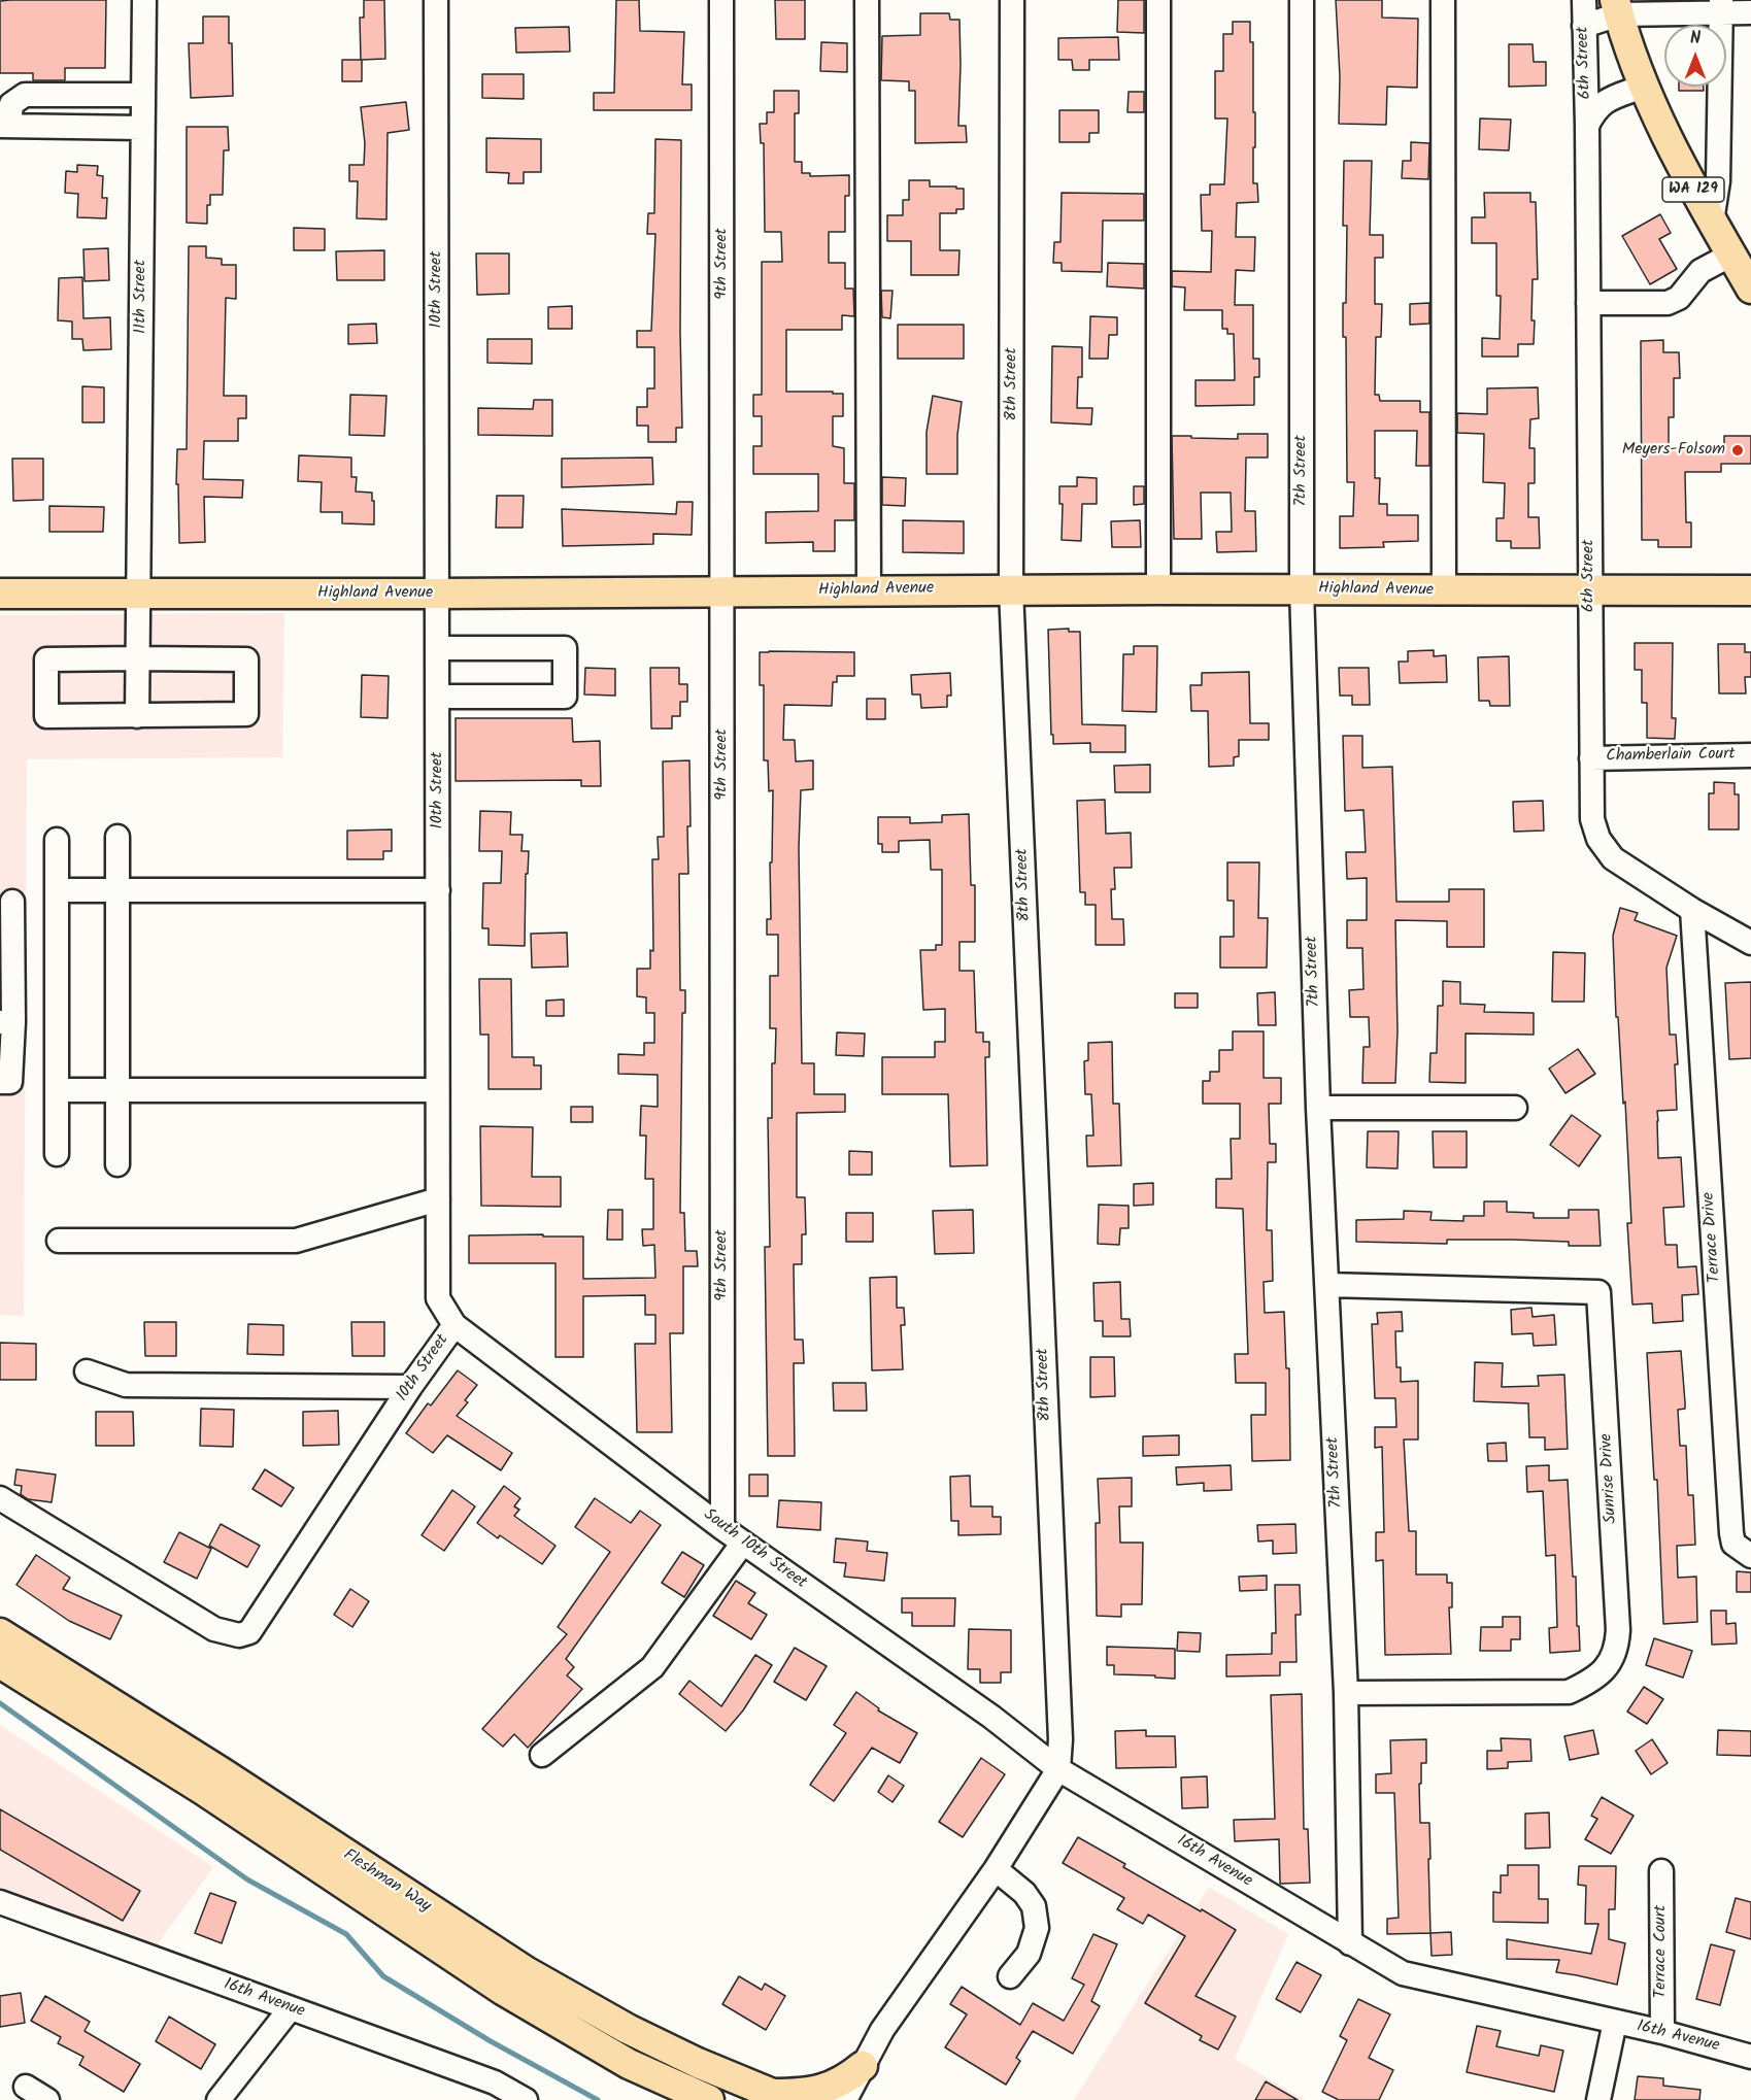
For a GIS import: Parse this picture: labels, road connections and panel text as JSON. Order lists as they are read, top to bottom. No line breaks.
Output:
{"streets":{"main road":["WA 129","Highland Avenue","Fleshman Way"],"street":["6th Street","9th Street","10th Street","11th Street","8th Street","7th Street","Chamberlain Court","Terrace Drive","Sunrise Drive","South 10th Street","16th Avenue","Terrace Court"]},"crossings":[["6th Street","WA 129"],["6th Street","Highland Avenue"],["6th Street","Chamberlain Court"],["6th Street","Terrace Drive"],["9th Street","Highland Avenue"],["9th Street","South 10th Street"],["10th Street","Highland Avenue"],["10th Street","South 10th Street"],["11th Street","Highland Avenue"],["8th Street","Highland Avenue"],["8th Street","South 10th Street"],["8th Street","16th Avenue"],["7th Street","Highland Avenue"],["7th Street","Sunrise Drive"],["7th Street","16th Avenue"],["South 10th Street","16th Avenue"],["16th Avenue","Terrace Court"]],"places":["Meyers-Folsom"],"north":"top"}
